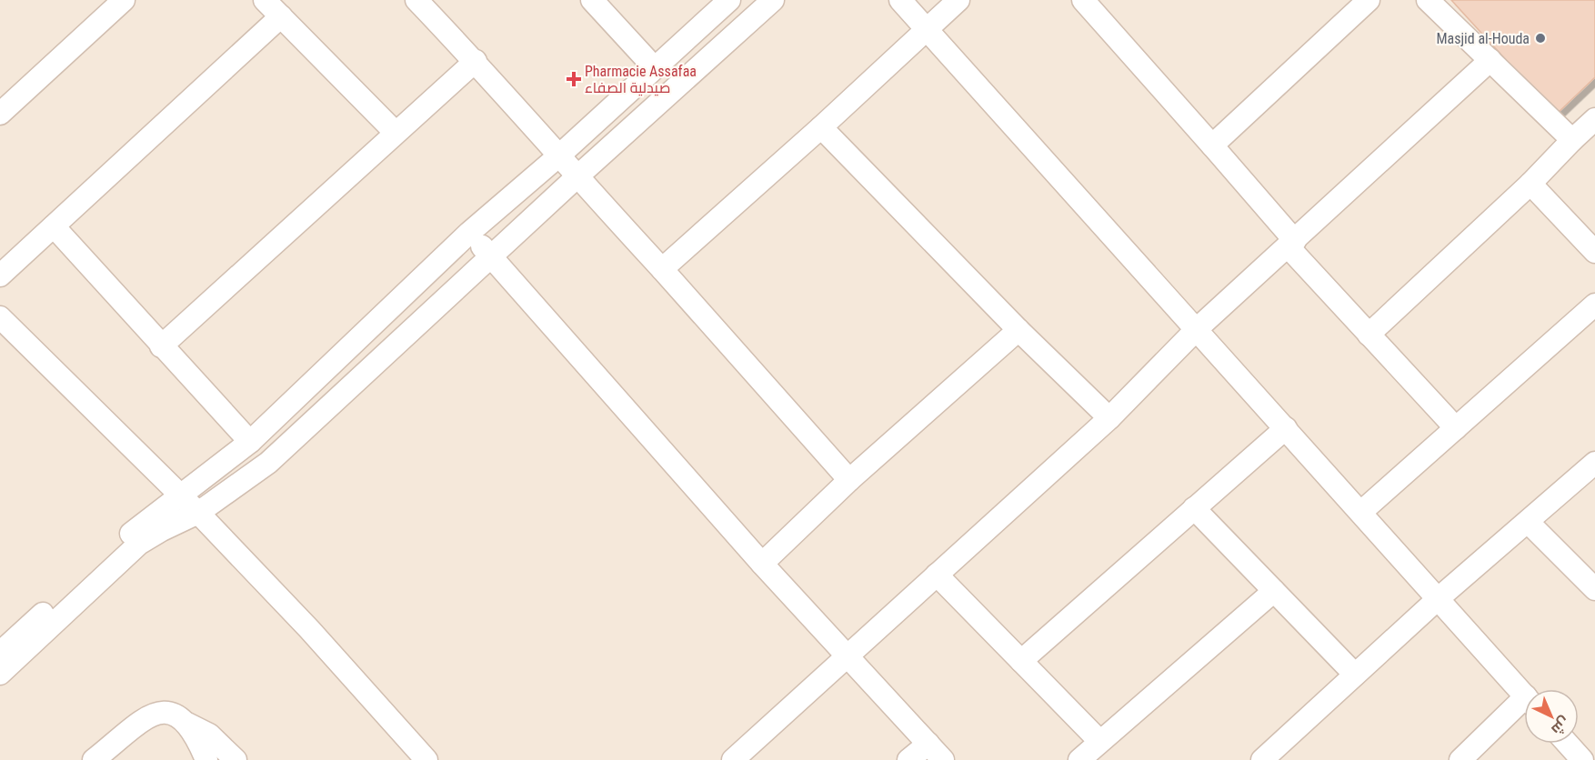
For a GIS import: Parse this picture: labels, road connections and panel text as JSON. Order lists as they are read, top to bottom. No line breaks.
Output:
{"places":{"other":["Masjid al-Houda"],"health":["Pharmacie Assafaa صيدلية الصفاء"]},"north":"bottom right"}
